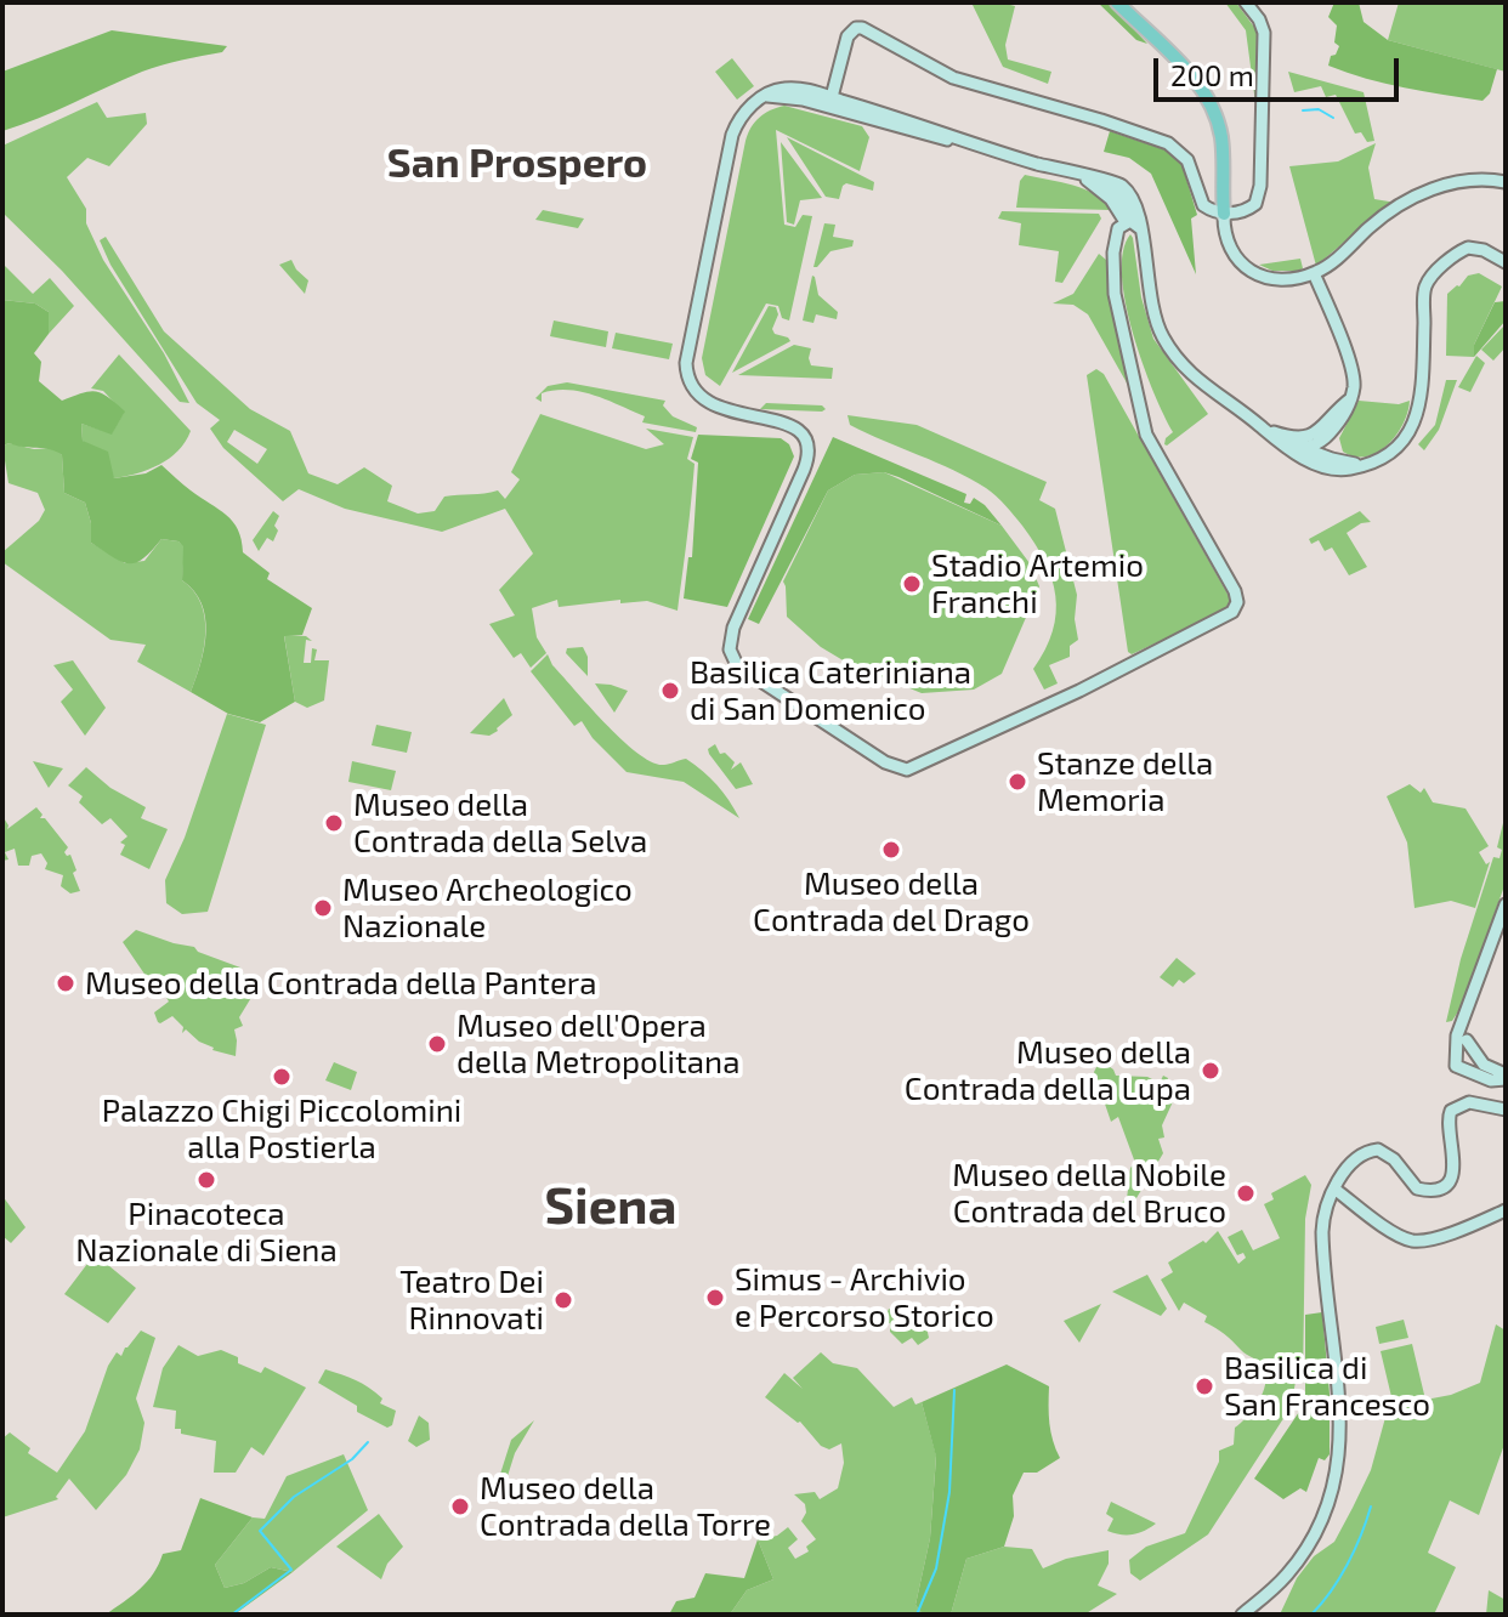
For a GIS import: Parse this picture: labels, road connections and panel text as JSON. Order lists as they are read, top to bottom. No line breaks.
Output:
{"districts":["San Prospero","Siena"],"places":["Stadio Artemio Franchi","Basilica Cateriniana di San Domenico","Stanze della Memoria","Museo della Contrada della Selva","Museo della Contrada del Drago","Museo Archeologico Nazionale","Museo della Contrada della Pantera","Museo dell'Opera della Metropolitana","Museo della Contrada della Lupa","Palazzo Chigi Piccolomini alla Postierla","Pinacoteca Nazionale di Siena","Museo della Nobile Contrada del Bruco","Simus - Archivio e Percorso Storico","Teatro Dei Rinnovati","Basilica di San Francesco","Museo della Contrada della Torre"],"scale_bar":"200 m"}
